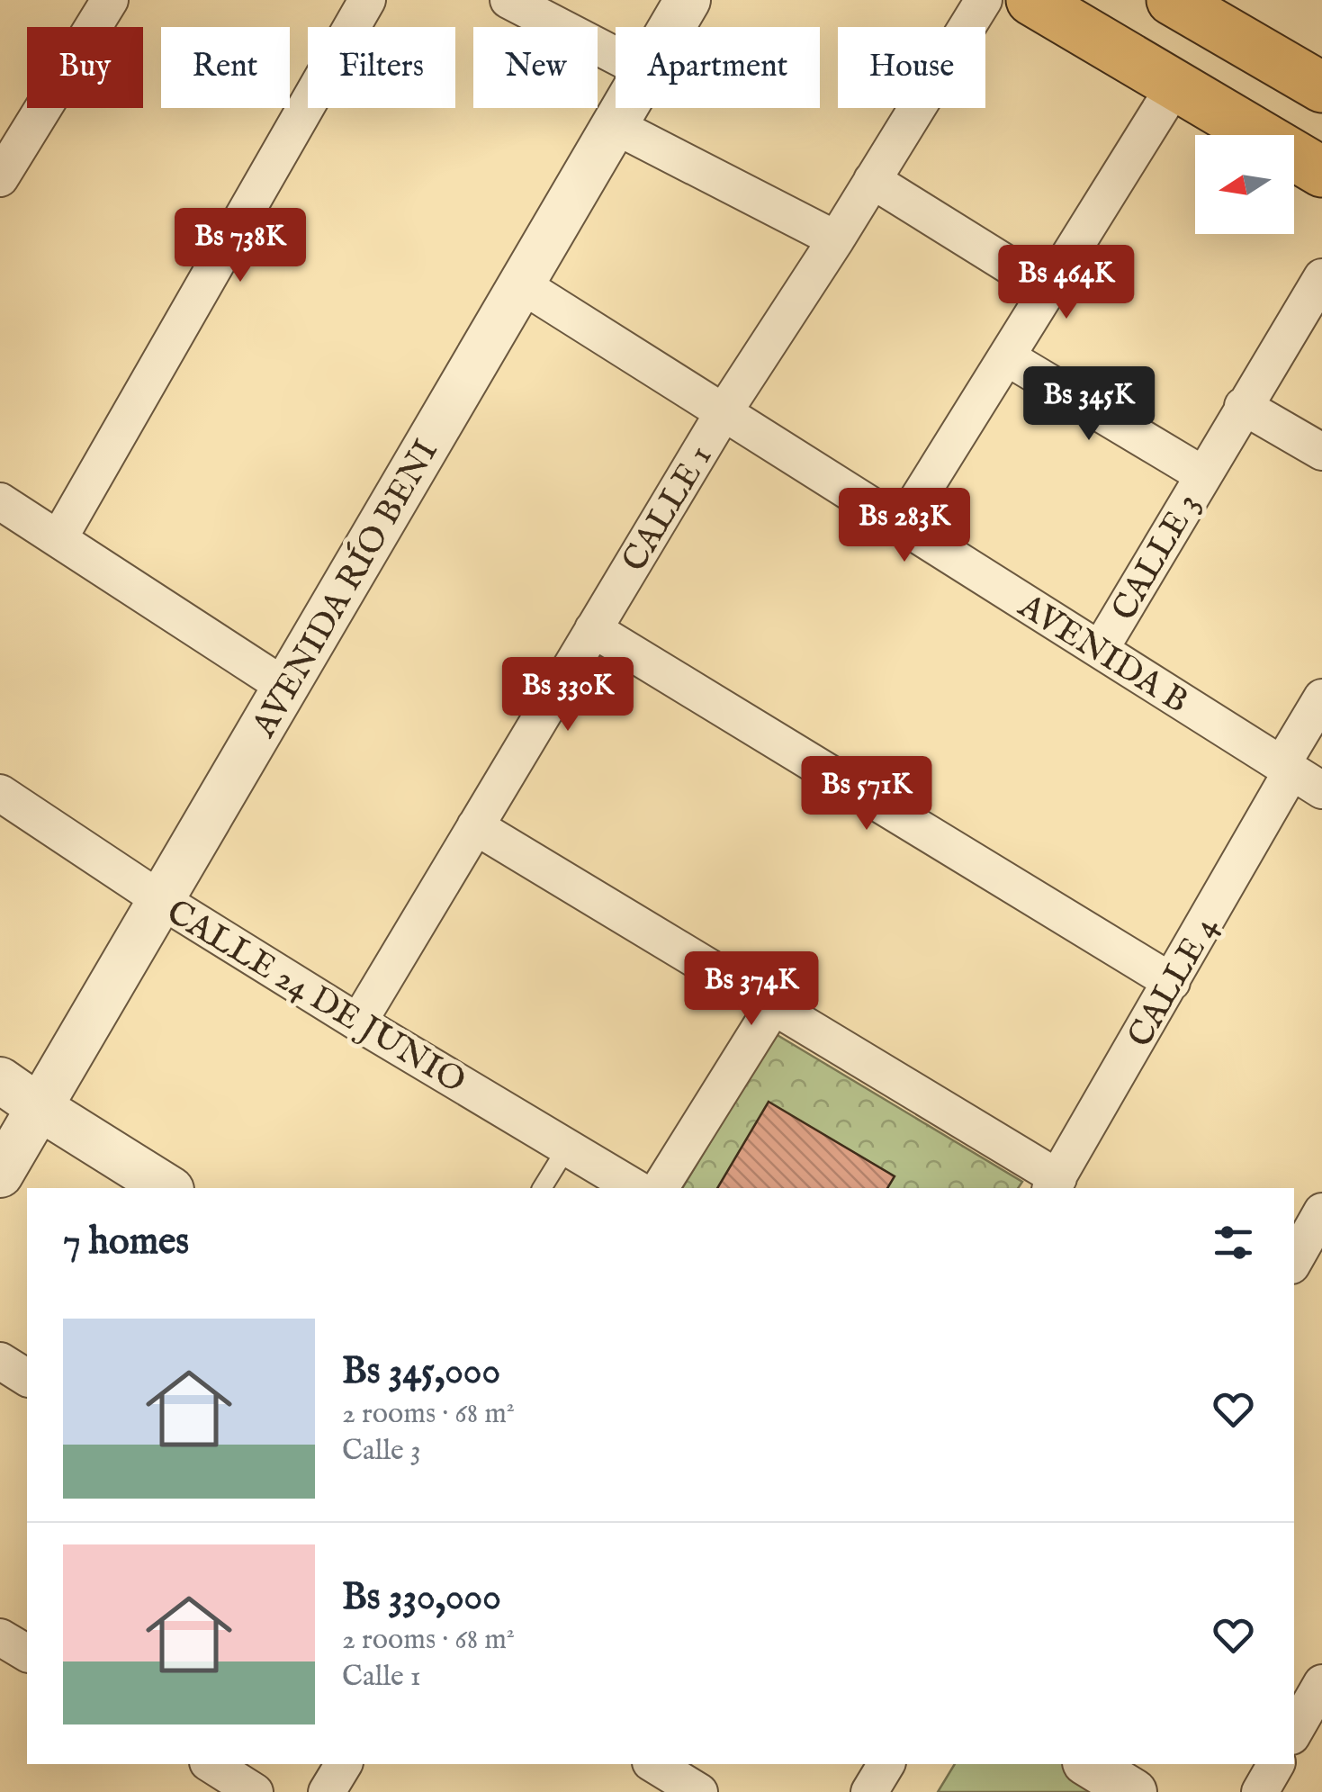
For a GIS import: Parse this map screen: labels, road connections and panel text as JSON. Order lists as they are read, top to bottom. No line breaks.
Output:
{"streets":{"street":["CALLE 1","CALLE 3","AVENIDA RÍO BENI","AVENIDA B","CALLE 4","CALLE 24 DE JUNIO"]},"crossings":[["CALLE 1","AVENIDA B"],["CALLE 1","CALLE 24 DE JUNIO"],["CALLE 3","AVENIDA B"],["AVENIDA RÍO BENI","AVENIDA B"],["AVENIDA RÍO BENI","CALLE 24 DE JUNIO"],["AVENIDA B","CALLE 4"]],"north":"left","page":{"chip":["Buy","Rent","Filters","New","Apartment","House"],"price":["Bs 738K","Bs 464K","Bs 345K","Bs 283K","Bs 330K","Bs 571K","Bs 374K"],"heading":"7 homes","list":[{"name":"Bs 345,000","note":"2 rooms · 68 m² · Calle 3"},{"name":"Bs 330,000","note":"2 rooms · 68 m² · Calle 1"}]}}
